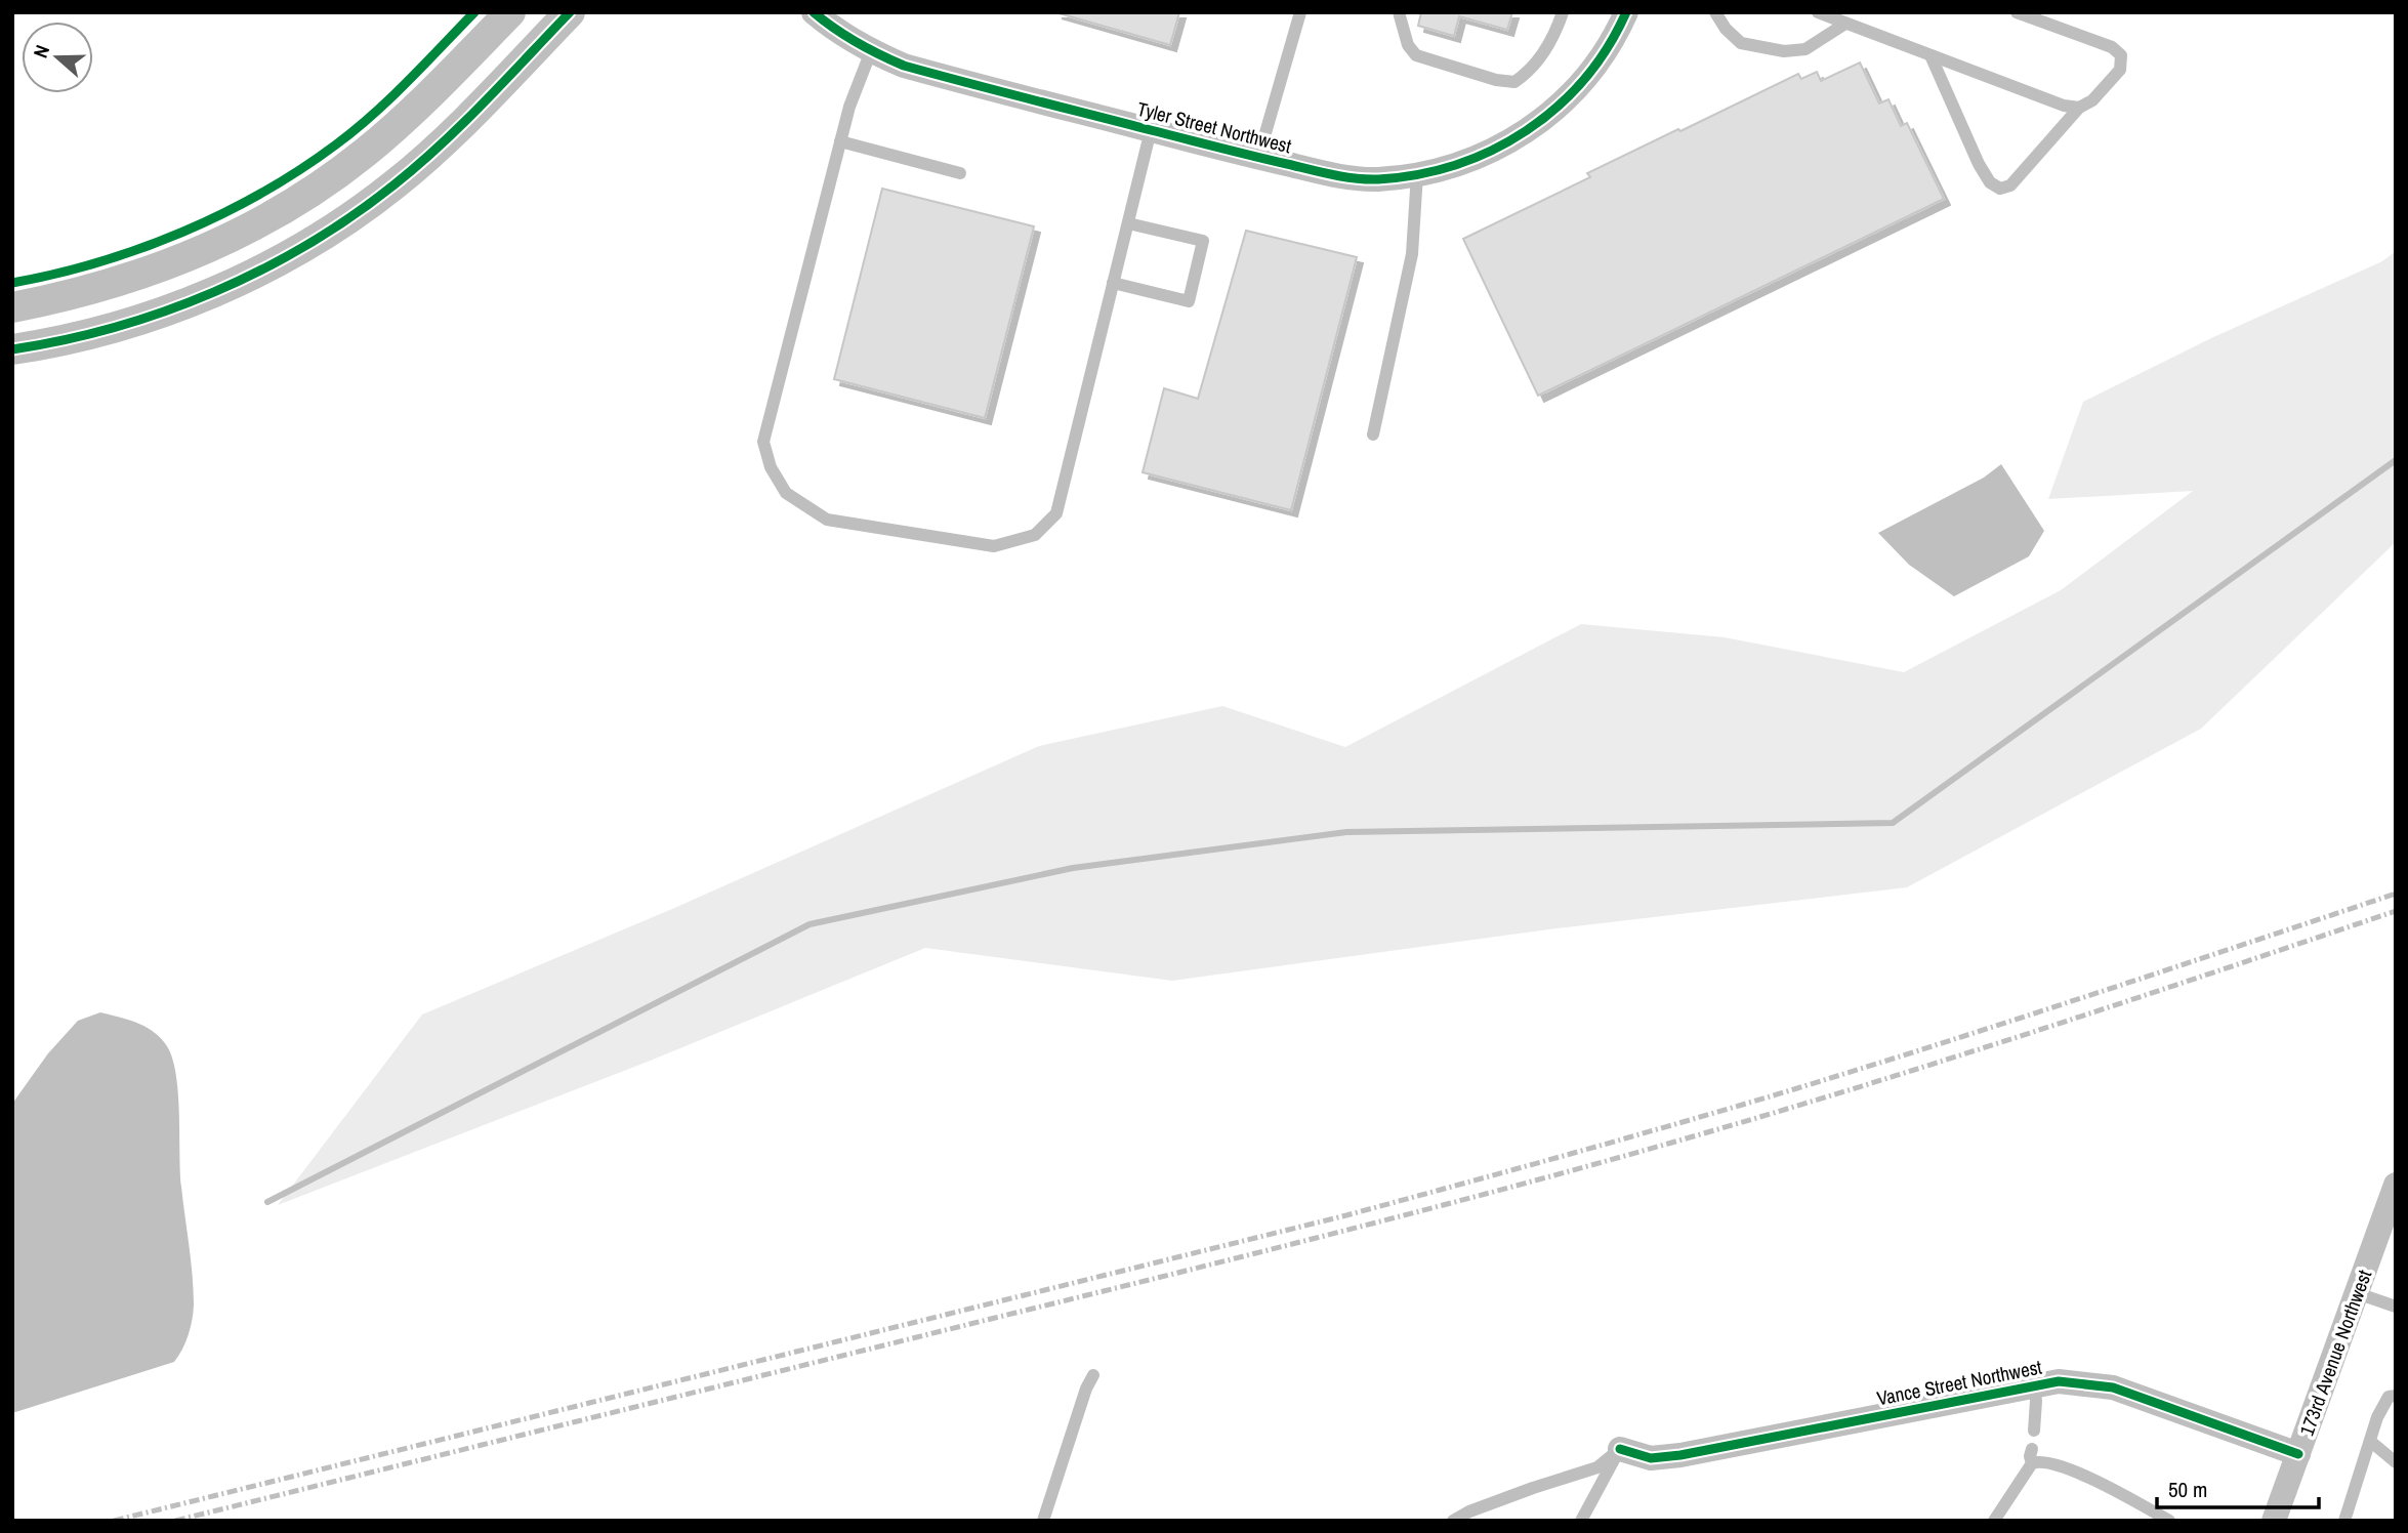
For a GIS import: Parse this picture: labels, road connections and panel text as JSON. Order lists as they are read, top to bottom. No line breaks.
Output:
{"streets":{"street":["Tyler Street Northwest","173rd Avenue Northwest","Vance Street Northwest"]},"crossings":[["173rd Avenue Northwest","Vance Street Northwest"]],"scale_bar":"50 m","north":"left"}
